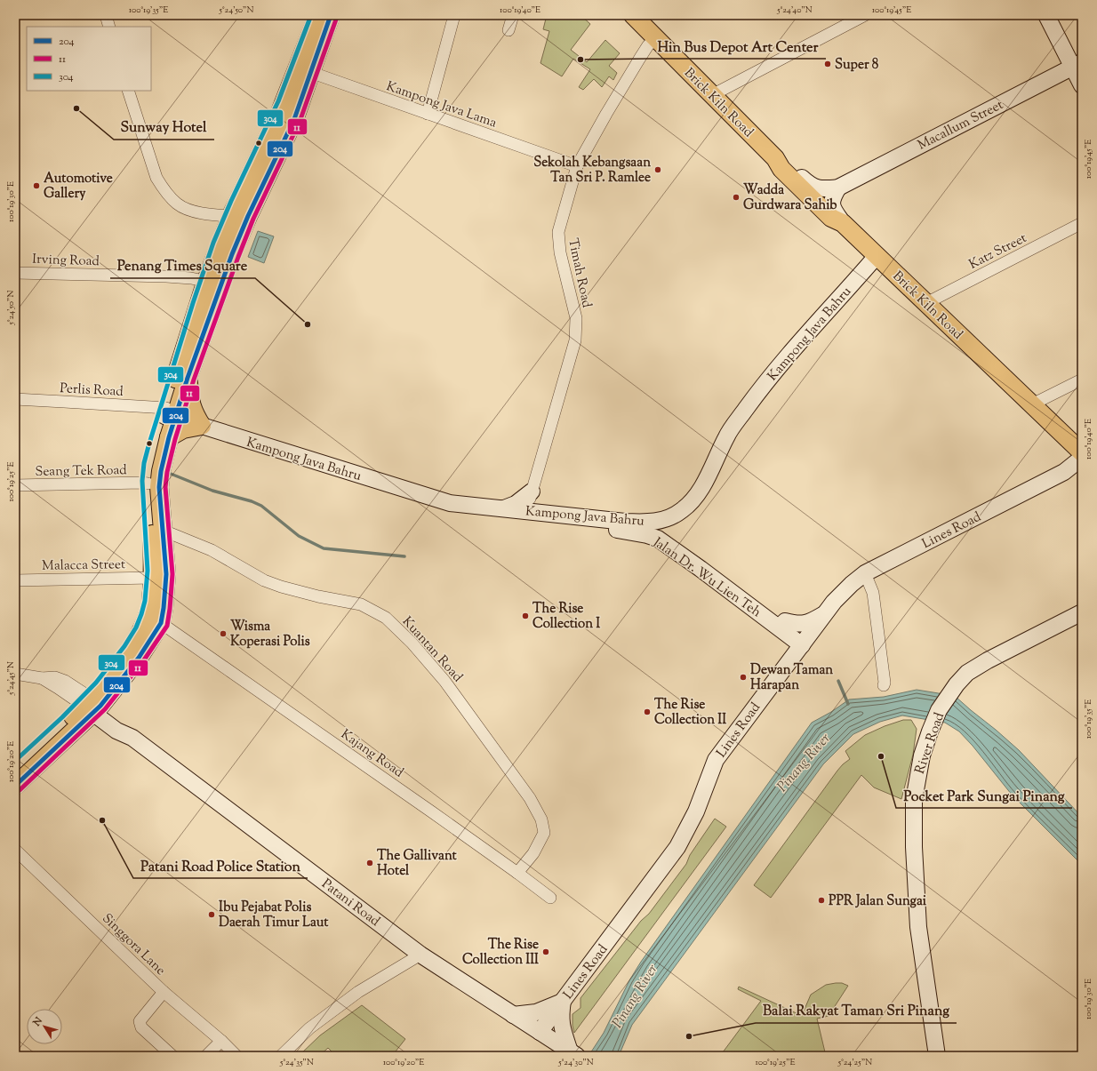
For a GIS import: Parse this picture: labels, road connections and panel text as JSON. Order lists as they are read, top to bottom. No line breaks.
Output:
{"streets":{"main road":["Brick Kiln Road"],"street":["Kampong Java Lama","Macallum Street","Katz Street","Irving Road","Timah Road","Kampong Java Bahru","Perlis Road","Seang Tek Road","Lines Road","Malacca Street","Jalan Dr. Wu Lien Teh","Kuantan Road","River Road","Kajang Road","Patani Road","Singgora Lane"]},"crossings":[["Brick Kiln Road","Macallum Street"],["Brick Kiln Road","Katz Street"],["Brick Kiln Road","Timah Road"],["Brick Kiln Road","Kampong Java Bahru"],["Brick Kiln Road","Lines Road"],["Kampong Java Lama","Timah Road"],["Timah Road","Kampong Java Bahru"],["Kampong Java Bahru","Perlis Road"],["Kampong Java Bahru","Jalan Dr. Wu Lien Teh"],["Lines Road","Jalan Dr. Wu Lien Teh"],["Lines Road","Patani Road"],["Kuantan Road","Kajang Road"]],"water":["Pinang River"],"places":["Hin Bus Depot Art Center","Super 8","Sunway Hotel","Sekolah Kebangsaan Tan Sri P. Ramlee","Automotive Gallery","Wadda Gurdwara Sahib","Penang Times Square","The Rise Collection I","Wisma Koperasi Polis","Dewan Taman Harapan","The Rise Collection II","Pocket Park Sungai Pinang","Patani Road Police Station","The Gallivant Hotel","PPR Jalan Sungai","Ibu Pejabat Polis Daerah Timur Laut","The Rise Collection III","Balai Rakyat Taman Sri Pinang"],"lines":["transit line 204","transit line 304","transit line 11"],"legend":["204","11","304"],"north":"top left","coordinates":["100°19'35\"E","5°24'50\"N","100°19'40\"E","5°24'40\"N","100°19'45\"E","100°19'30\"E","100°19'25\"E","5°24'45\"N","100°19'20\"E","5°24'35\"N","5°24'30\"N","5°24'25\"N"]}
